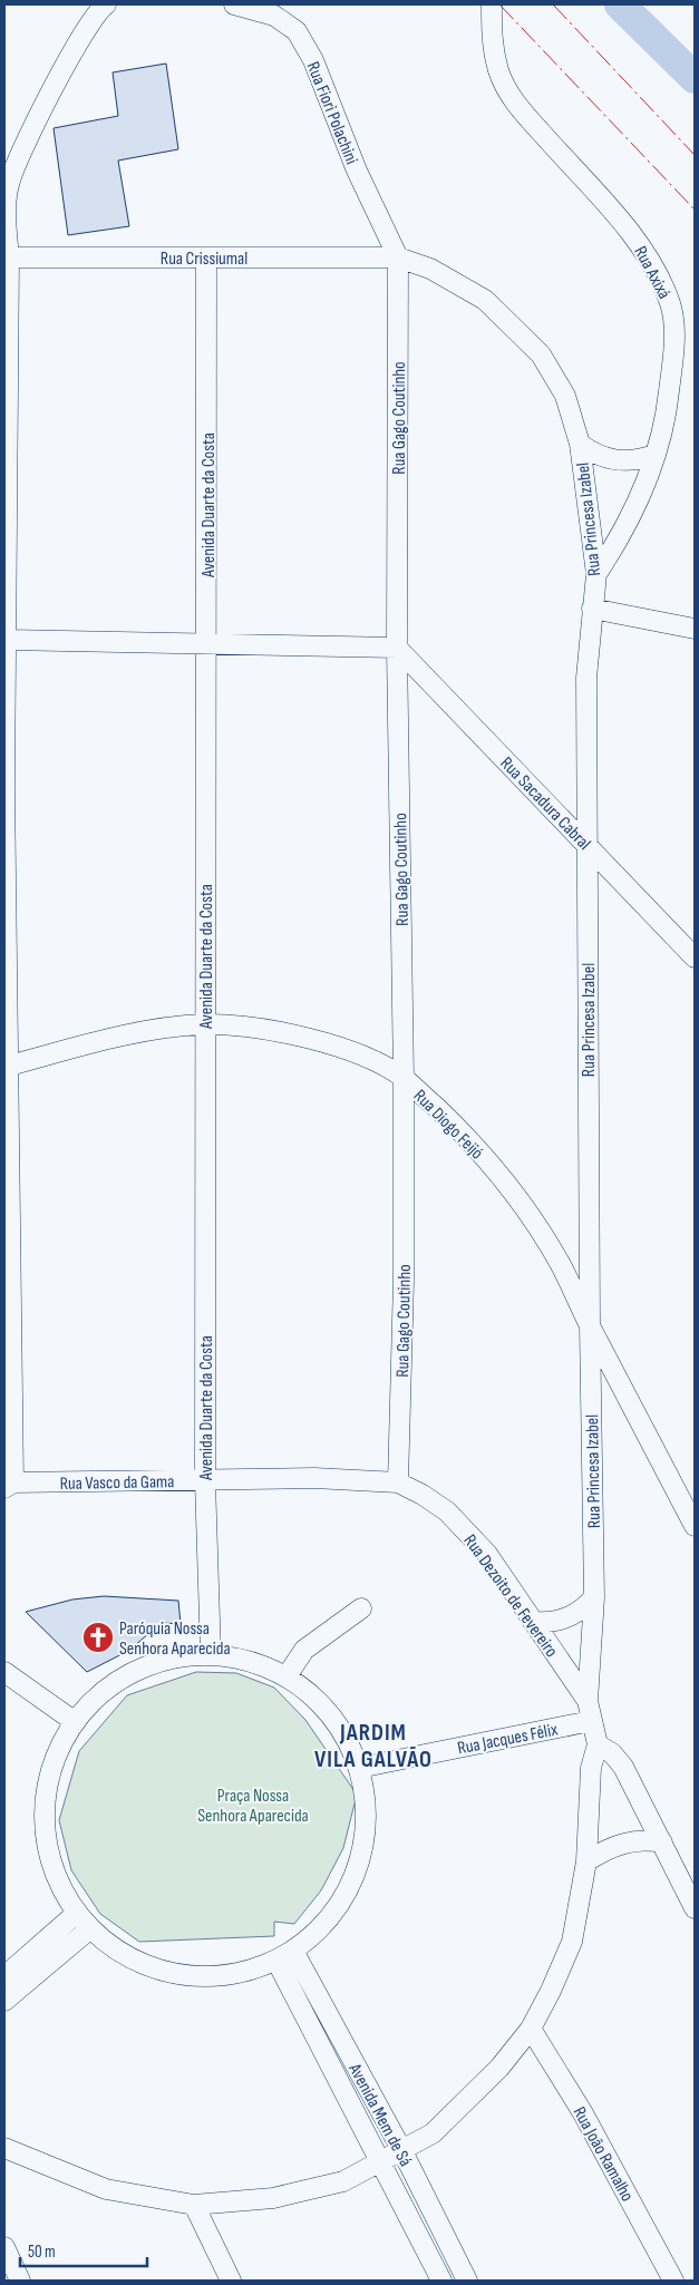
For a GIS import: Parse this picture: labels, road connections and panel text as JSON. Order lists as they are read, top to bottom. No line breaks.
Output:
{"streets":{"street":["Rua Fiori Polachini","Rua Crissiumal","Rua Axixá","Rua Gago Coutinho","Avenida Duarte da Costa","Rua Princesa Izabel","Rua Sacadura Cabral","Rua Diogo Feijó","Rua Vasco da Gama","Rua Dezoito de Fevereiro","Rua Jacques Félix","Avenida Mem de Sá","Rua João Ramalho"]},"crossings":[["Rua Fiori Polachini","Rua Crissiumal"],["Rua Fiori Polachini","Rua Gago Coutinho"],["Rua Fiori Polachini","Rua Princesa Izabel"],["Rua Crissiumal","Rua Gago Coutinho"],["Rua Crissiumal","Avenida Duarte da Costa"],["Rua Crissiumal","Rua Princesa Izabel"],["Rua Axixá","Rua Princesa Izabel"],["Rua Gago Coutinho","Rua Princesa Izabel"],["Rua Gago Coutinho","Rua Sacadura Cabral"],["Rua Gago Coutinho","Rua Diogo Feijó"],["Rua Gago Coutinho","Rua Vasco da Gama"],["Rua Gago Coutinho","Rua Dezoito de Fevereiro"],["Avenida Duarte da Costa","Rua Diogo Feijó"],["Avenida Duarte da Costa","Rua Vasco da Gama"],["Rua Princesa Izabel","Rua Sacadura Cabral"],["Rua Princesa Izabel","Rua Diogo Feijó"],["Rua Princesa Izabel","Rua Dezoito de Fevereiro"],["Rua Princesa Izabel","Rua Jacques Félix"],["Rua Vasco da Gama","Rua Dezoito de Fevereiro"]],"districts":["JARDIM VILA GALVÃO"],"parks":["Praça Nossa Senhora Aparecida"],"places":{"church":["Paróquia Nossa Senhora Aparecida"]},"scale_bar":"50 m"}
